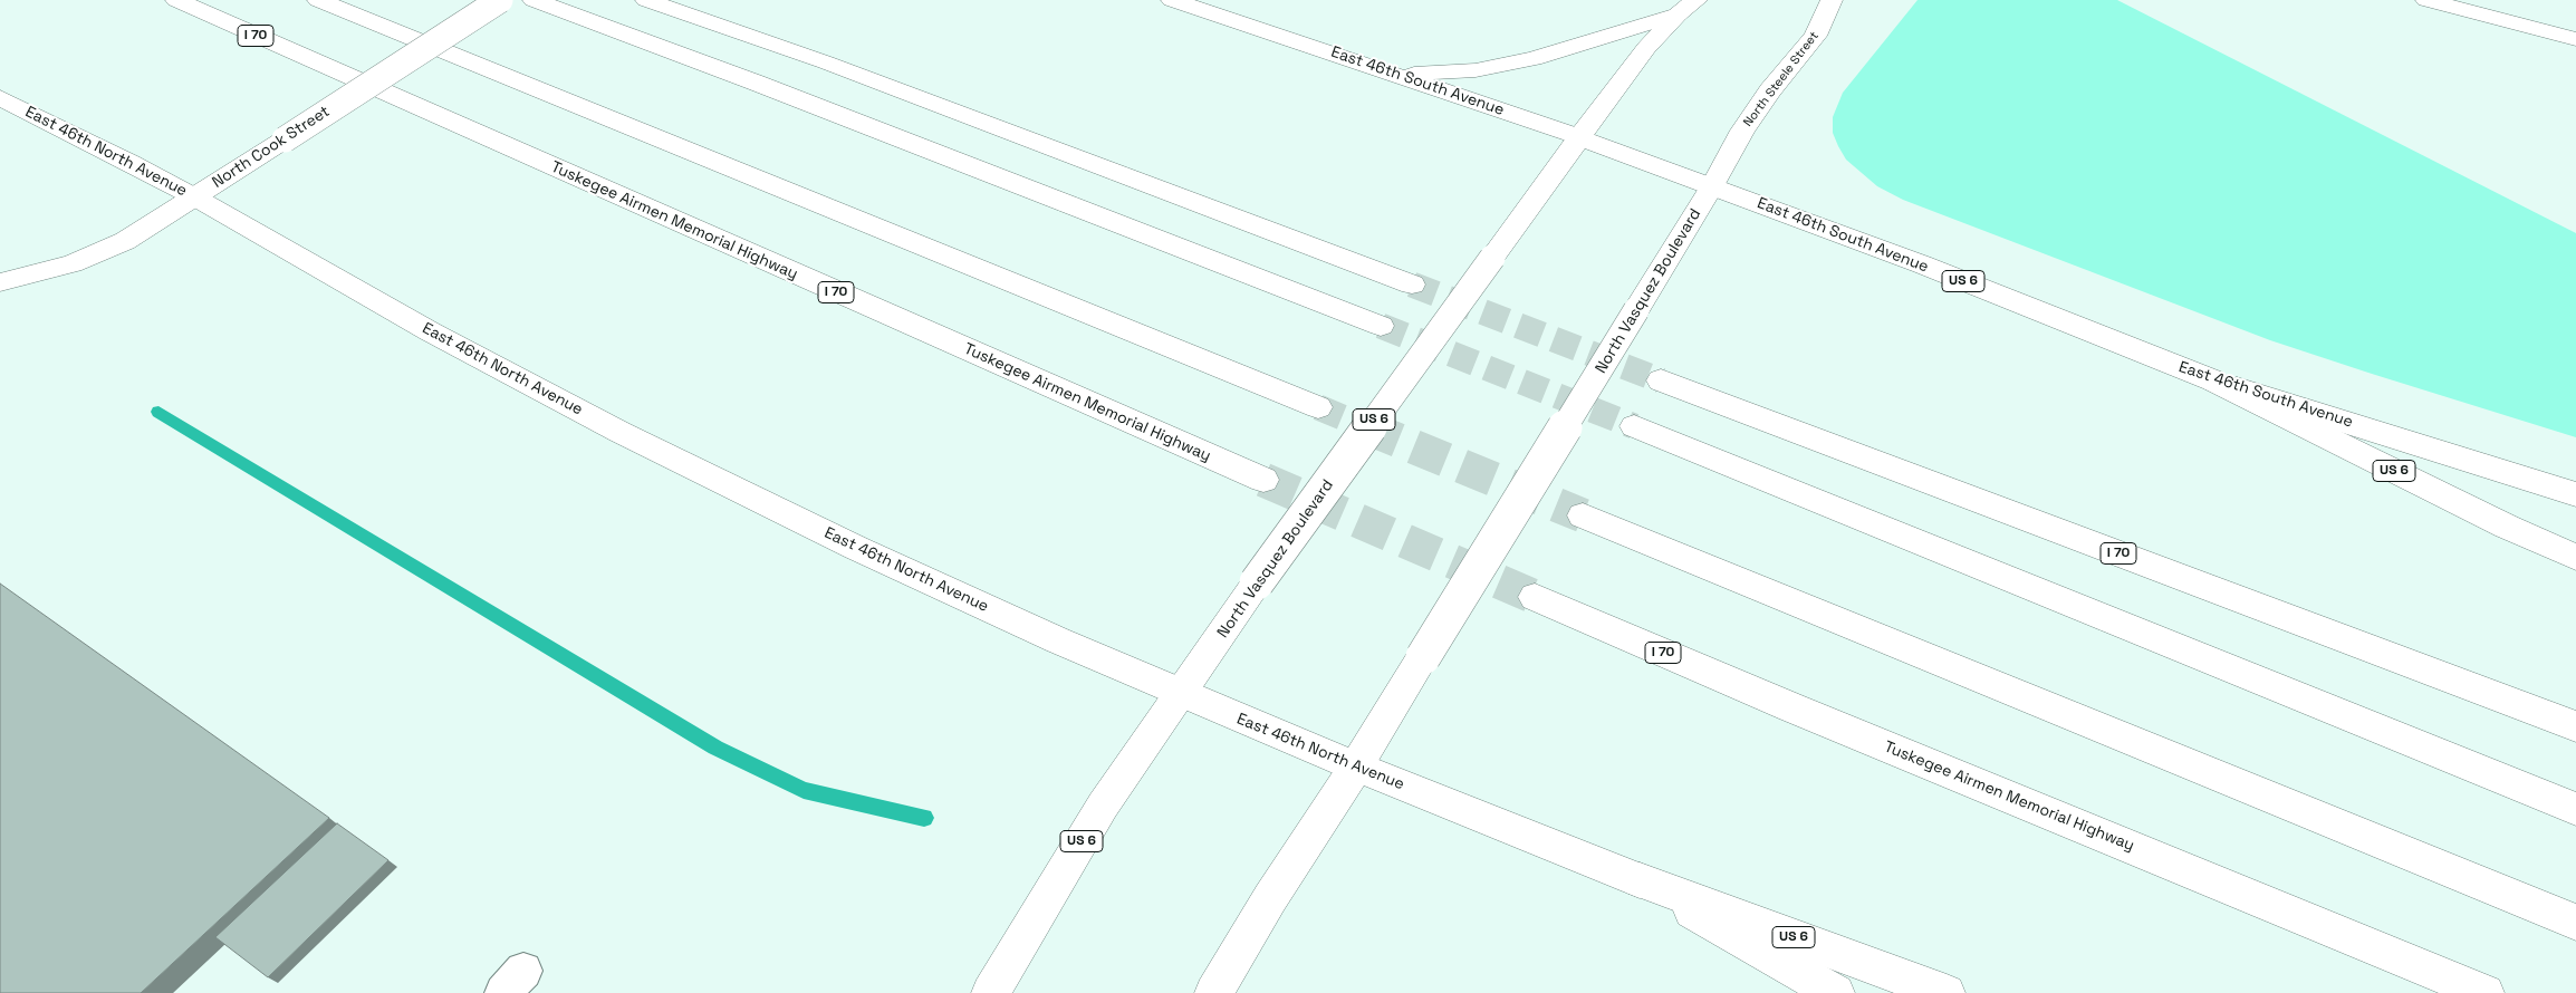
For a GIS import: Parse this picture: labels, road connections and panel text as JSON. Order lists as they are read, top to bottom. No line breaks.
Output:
{"streets":{"main road":["I 70","North Steele Street","East 46th South Avenue","North Cook Street","East 46th North Avenue","Tuskegee Airmen Memorial Highway","US 6","North Vasquez Boulevard"]},"crossings":[["North Steele Street","East 46th South Avenue"],["North Steele Street","North Vasquez Boulevard"],["East 46th South Avenue","US 6"],["East 46th South Avenue","North Vasquez Boulevard"],["North Cook Street","East 46th North Avenue"],["East 46th North Avenue","US 6"],["East 46th North Avenue","North Vasquez Boulevard"]]}
